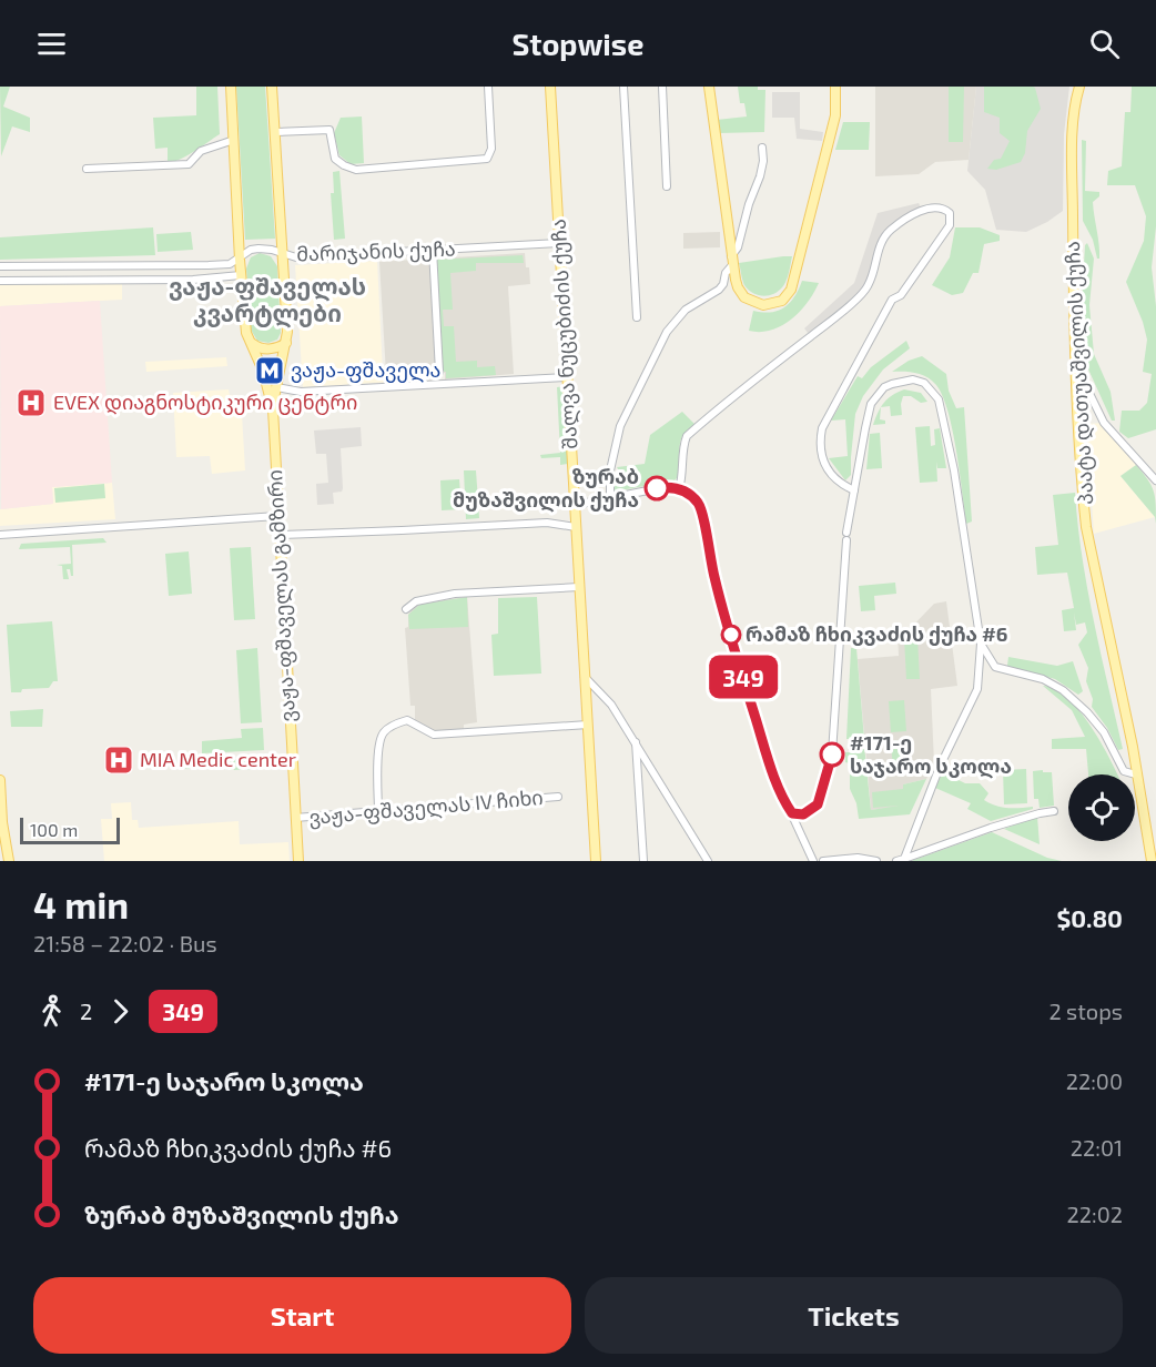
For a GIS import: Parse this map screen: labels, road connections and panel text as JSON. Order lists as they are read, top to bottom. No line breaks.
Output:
{"streets":{"main road":["შალვა ნუცუბიძის ქუჩა","პაატა დათუაშვილის ქუჩა","ვაჟა-ფშაველას გამზირი"],"street":["მარიჯანის ქუჩა","ვაჟა-ფშაველას IV ჩიხი"]},"crossings":[["მარიჯანის ქუჩა","შალვა ნუცუბიძის ქუჩა"],["მარიჯანის ქუჩა","ვაჟა-ფშაველას გამზირი"],["ვაჟა-ფშაველას გამზირი","ვაჟა-ფშაველას IV ჩიხი"]],"districts":["ვაჟა-ფშაველას კვარტლები"],"places":{"metro station":["ვაჟა-ფშაველა"],"hospital":["EVEX დიაგნოსტიკური ცენტრი","MIA Medic center"],"other":["ზურაბ მუზაშვილის ქუჩა","რამაზ ჩხიკვაძის ქუჩა #6","#171-ე საჯარო სკოლა"]},"lines":["bus line 349"],"scale_bar":"100 m","page":{"header":"Stopwise","on_map":"349","scale":"100 m","heading":["4 min","21:58 – 22:02 · Bus","$0.80"],"legs":["2","349","2 stops"],"list":[{"name":"#171-ე საჯარო სკოლა","value":"22:00"},{"name":"რამაზ ჩხიკვაძის ქუჩა #6","value":"22:01"},{"name":"ზურაბ მუზაშვილის ქუჩა","value":"22:02"}],"buttons":["Start","Tickets"]}}
